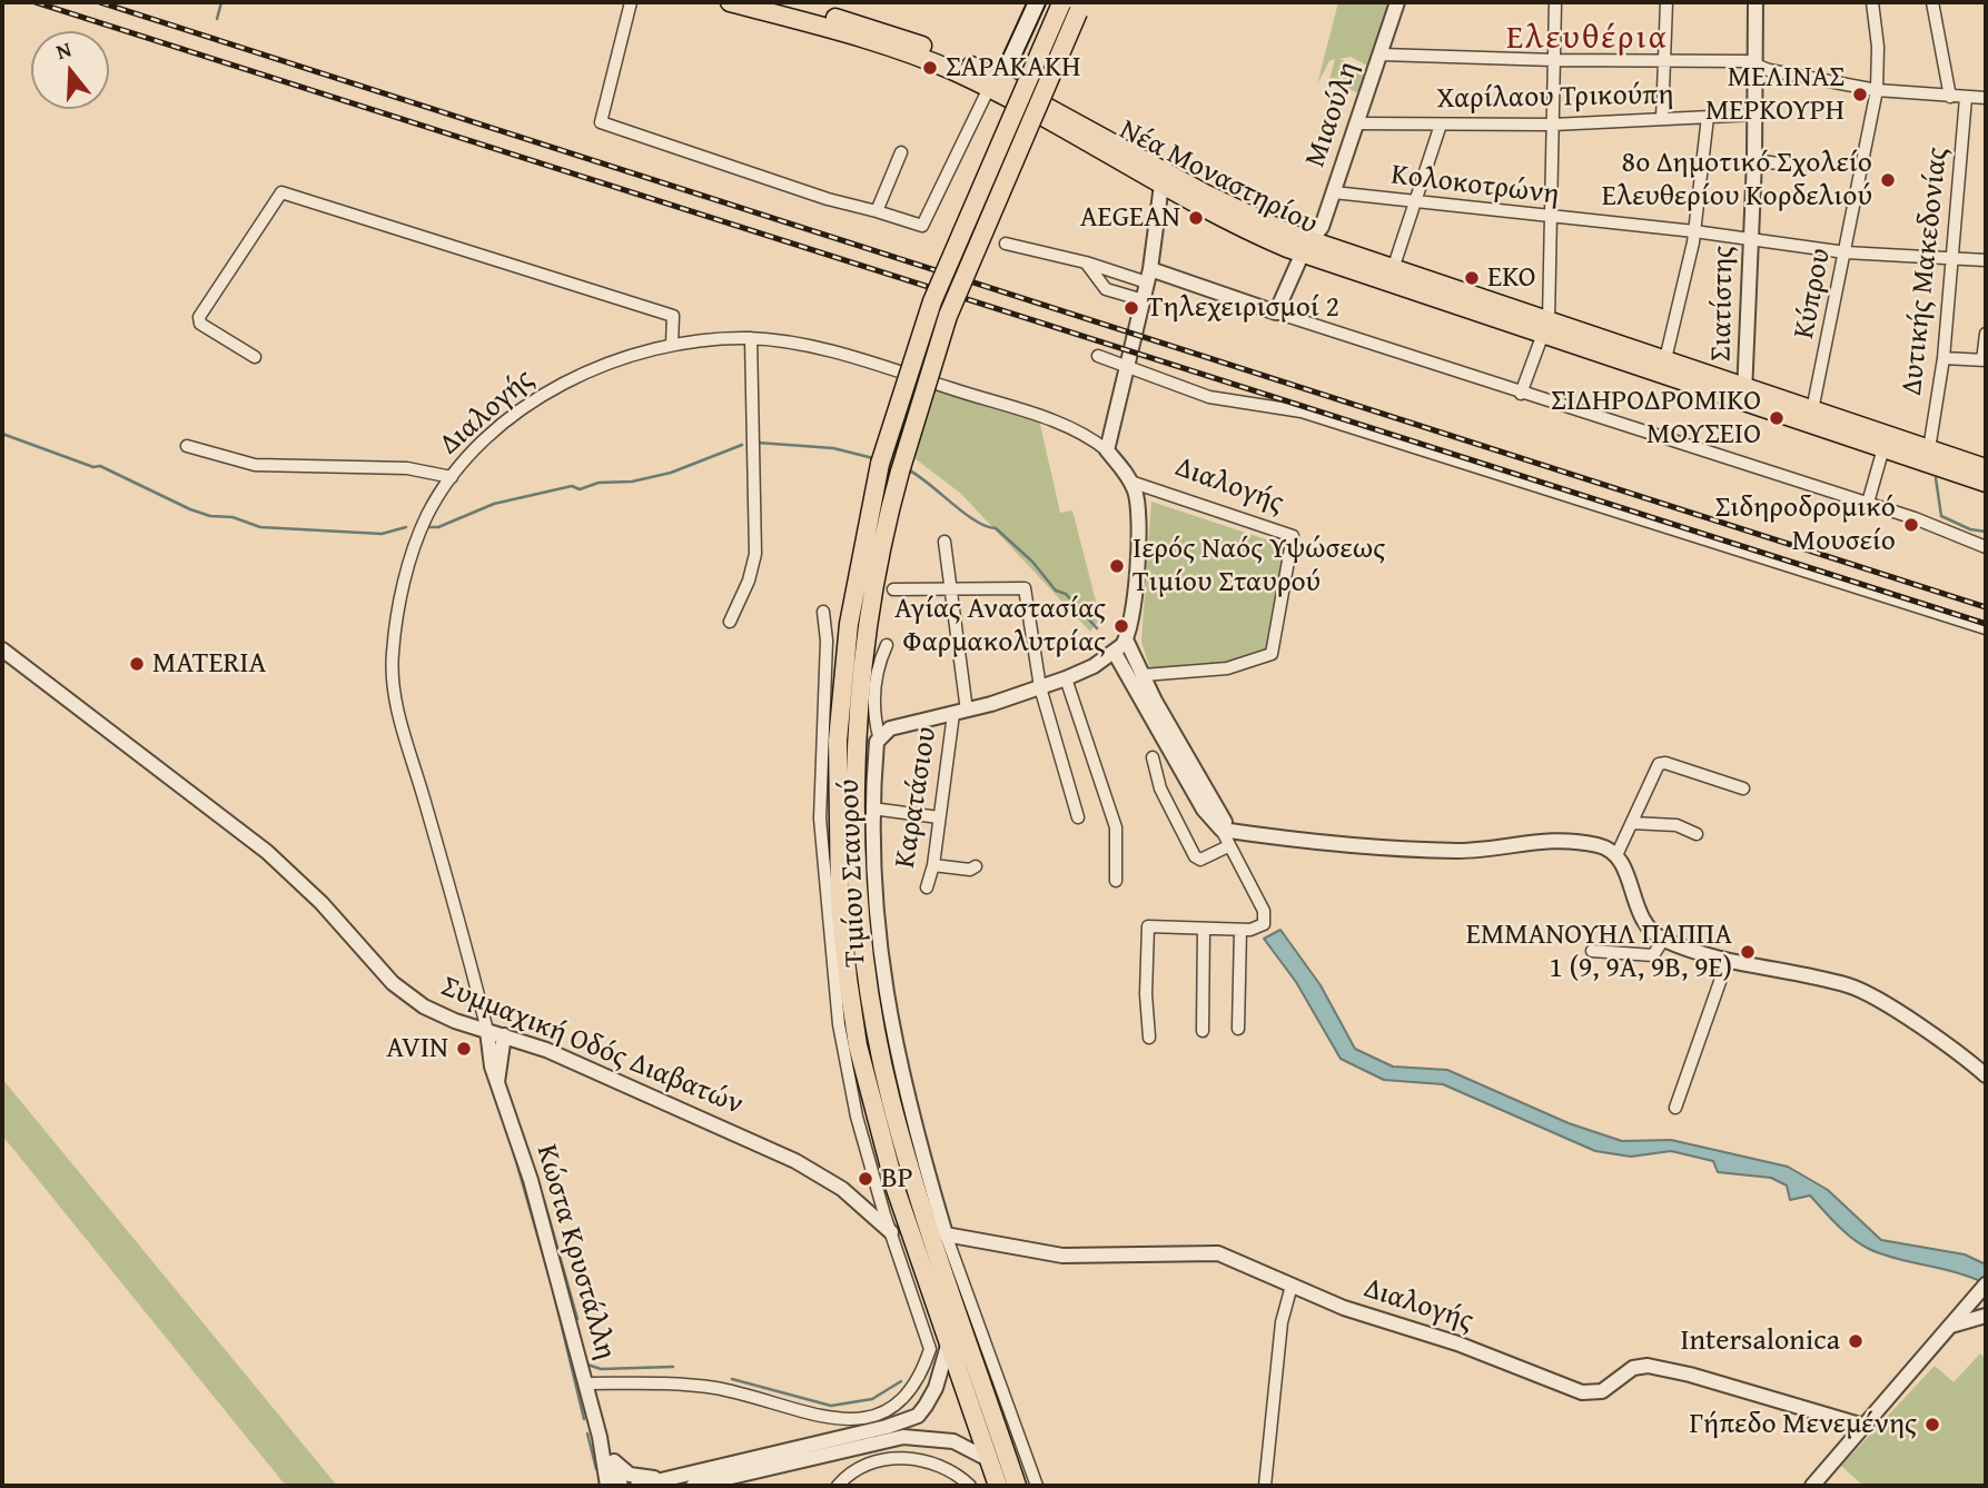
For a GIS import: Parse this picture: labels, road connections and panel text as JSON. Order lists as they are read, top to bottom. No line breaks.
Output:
{"streets":{"main road":["Νέα Μοναστηρίου"],"street":["Χαρίλαου Τρικούπη","Μιαούλη","Κολοκοτρώνη","Δυτικής Μακεδονίας","Κύπρου","Σιατίστης","Διαλογής","Καρατάσιου","Τιμίου Σταυρού","Συμμαχική Οδός Διαβατών","Κώστα Κρυστάλλη"]},"crossings":[["Χαρίλαου Τρικούπη","Μιαούλη"],["Χαρίλαου Τρικούπη","Σιατίστης"],["Μιαούλη","Νέα Μοναστηρίου"],["Μιαούλη","Κολοκοτρώνη"],["Κολοκοτρώνη","Δυτικής Μακεδονίας"],["Κολοκοτρώνη","Κύπρου"],["Κολοκοτρώνη","Σιατίστης"],["Διαλογής","Τιμίου Σταυρού"],["Διαλογής","Συμμαχική Οδός Διαβατών"],["Διαλογής","Κώστα Κρυστάλλη"],["Καρατάσιου","Τιμίου Σταυρού"],["Συμμαχική Οδός Διαβατών","Κώστα Κρυστάλλη"]],"districts":["Ελευθέρια"],"places":["ΣΑΡΑΚΑΚΗ","ΜΕΛΙΝΑΣ ΜΕΡΚΟΥΡΗ","8ο Δημοτικό Σχολείο Ελευθερίου Κορδελιού","AEGEAN","EKO","Τηλεχειρισμοί 2","ΣΙΔΗΡΟΔΡΟΜΙΚΟ ΜΟΥΣΕΙΟ","Σιδηροδρομικό Μουσείο","Ιερός Ναός Υψώσεως Τιμίου Σταυρού","Αγίας Αναστασίας Φαρμακολυτρίας","MATERIA","ΕΜΜΑΝΟΥΗΛ ΠΑΠΠΑ 1 (9, 9Α, 9Β, 9Ε)","AVIN","BP","Intersalonica","Γήπεδο Μενεμένης"],"north":"top"}
